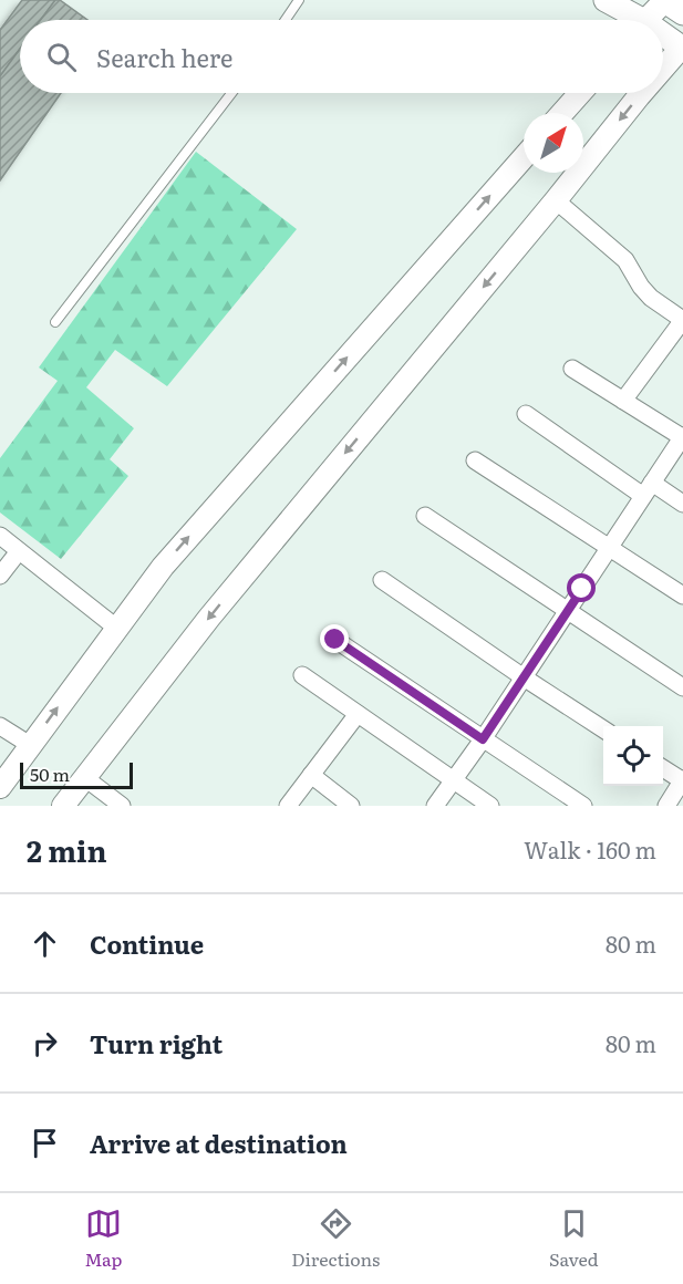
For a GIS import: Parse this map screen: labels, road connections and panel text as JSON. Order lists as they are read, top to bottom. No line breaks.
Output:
{"scale_bar":"50 m","north":"top right","page":{"search":"Search here","scale":"50 m","heading":["2 min","Walk · 160 m"],"list":[["Continue","80 m"],["Turn right","80 m"],"Arrive at destination"],"nav":["Map","Directions","Saved"]}}
